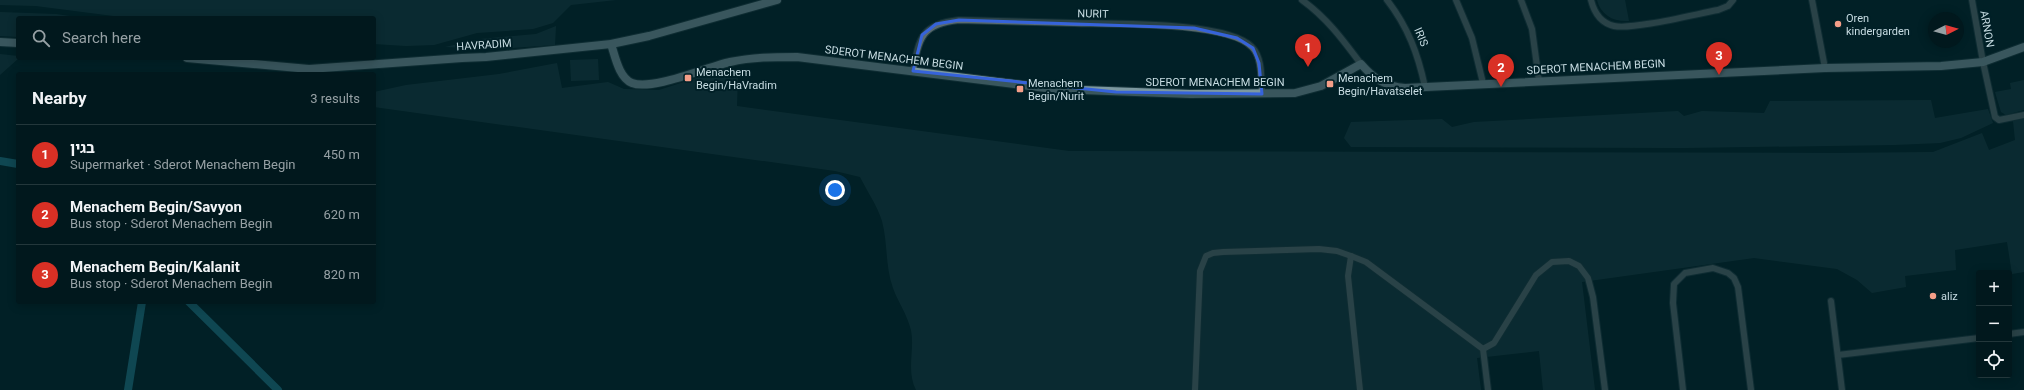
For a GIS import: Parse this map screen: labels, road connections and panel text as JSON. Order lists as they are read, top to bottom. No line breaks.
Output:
{"streets":{"street":["NURIT","ARNON","IRIS","HAVRADIM","SDEROT MENACHEM BEGIN"]},"crossings":[["NURIT","SDEROT MENACHEM BEGIN"],["ARNON","SDEROT MENACHEM BEGIN"],["IRIS","SDEROT MENACHEM BEGIN"],["HAVRADIM","SDEROT MENACHEM BEGIN"]],"places":{"other":["Oren kindergarden","aliz"],"transit":["Menachem Begin/HaVradim","Menachem Begin/Havatselet","Menachem Begin/Nurit"]},"north":"right","page":{"search":"Search here","pins":["1","3","2"],"heading":["Nearby","3 results"],"list":[{"mark":"1","name":"בגין","note":"Supermarket · Sderot Menachem Begin","value":"450 m"},{"mark":"2","name":"Menachem Begin/Savyon","note":"Bus stop · Sderot Menachem Begin","value":"620 m"},{"mark":"3","name":"Menachem Begin/Kalanit","note":"Bus stop · Sderot Menachem Begin","value":"820 m"}],"map_buttons":["+","−"]}}
